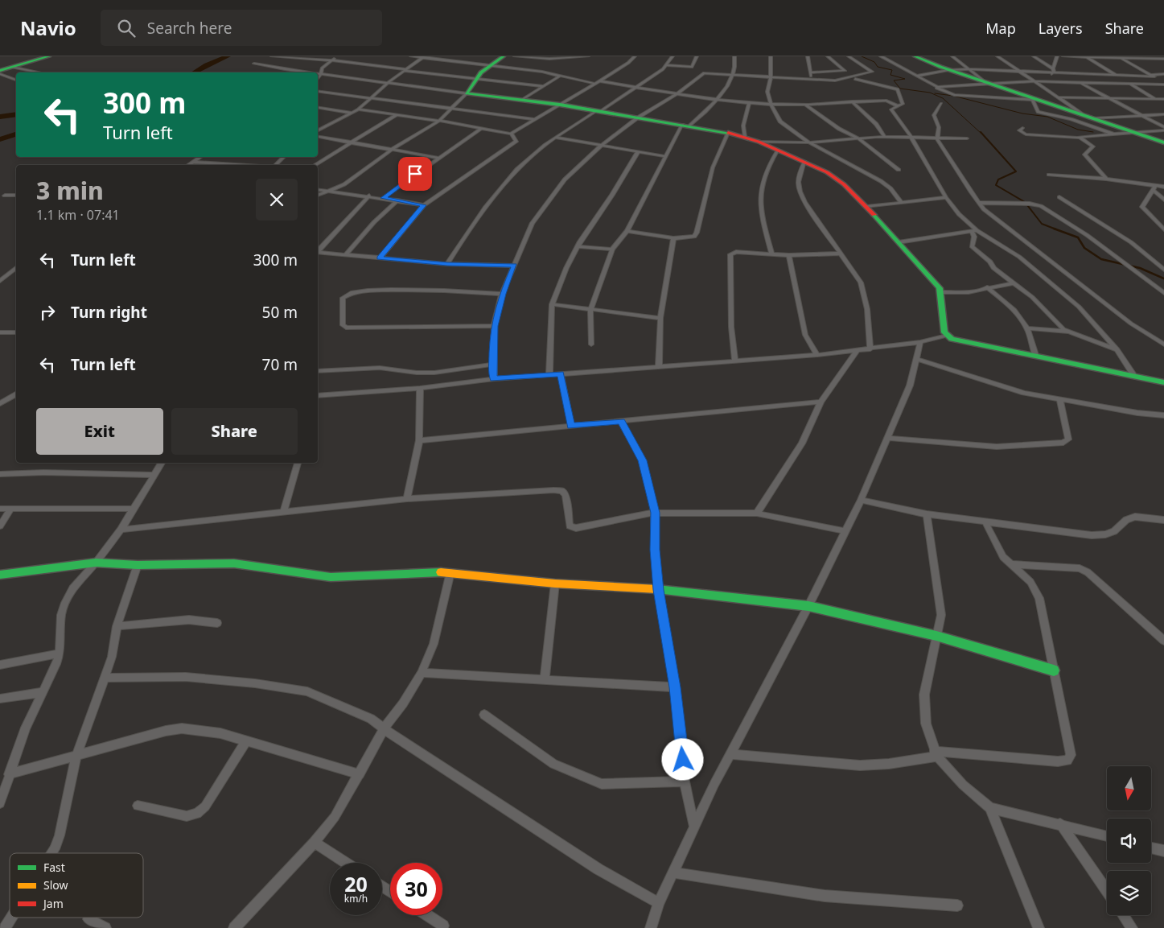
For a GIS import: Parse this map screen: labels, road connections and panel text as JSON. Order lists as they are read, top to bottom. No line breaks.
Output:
{"legend":["Fast","Slow","Jam"],"north":"bottom","page":{"header":"Navio","search":"Search here","nav":["Map","Layers","Share"],"turn":["300 m","Turn left"],"heading":["3 min","1.1 km · 07:41"],"list":[{"name":"Turn left","value":"300 m"},{"name":"Turn right","value":"50 m"},{"name":"Turn left","value":"70 m"}],"buttons":["Exit","Share"],"speed":"20 km/h","limit":"30"}}
